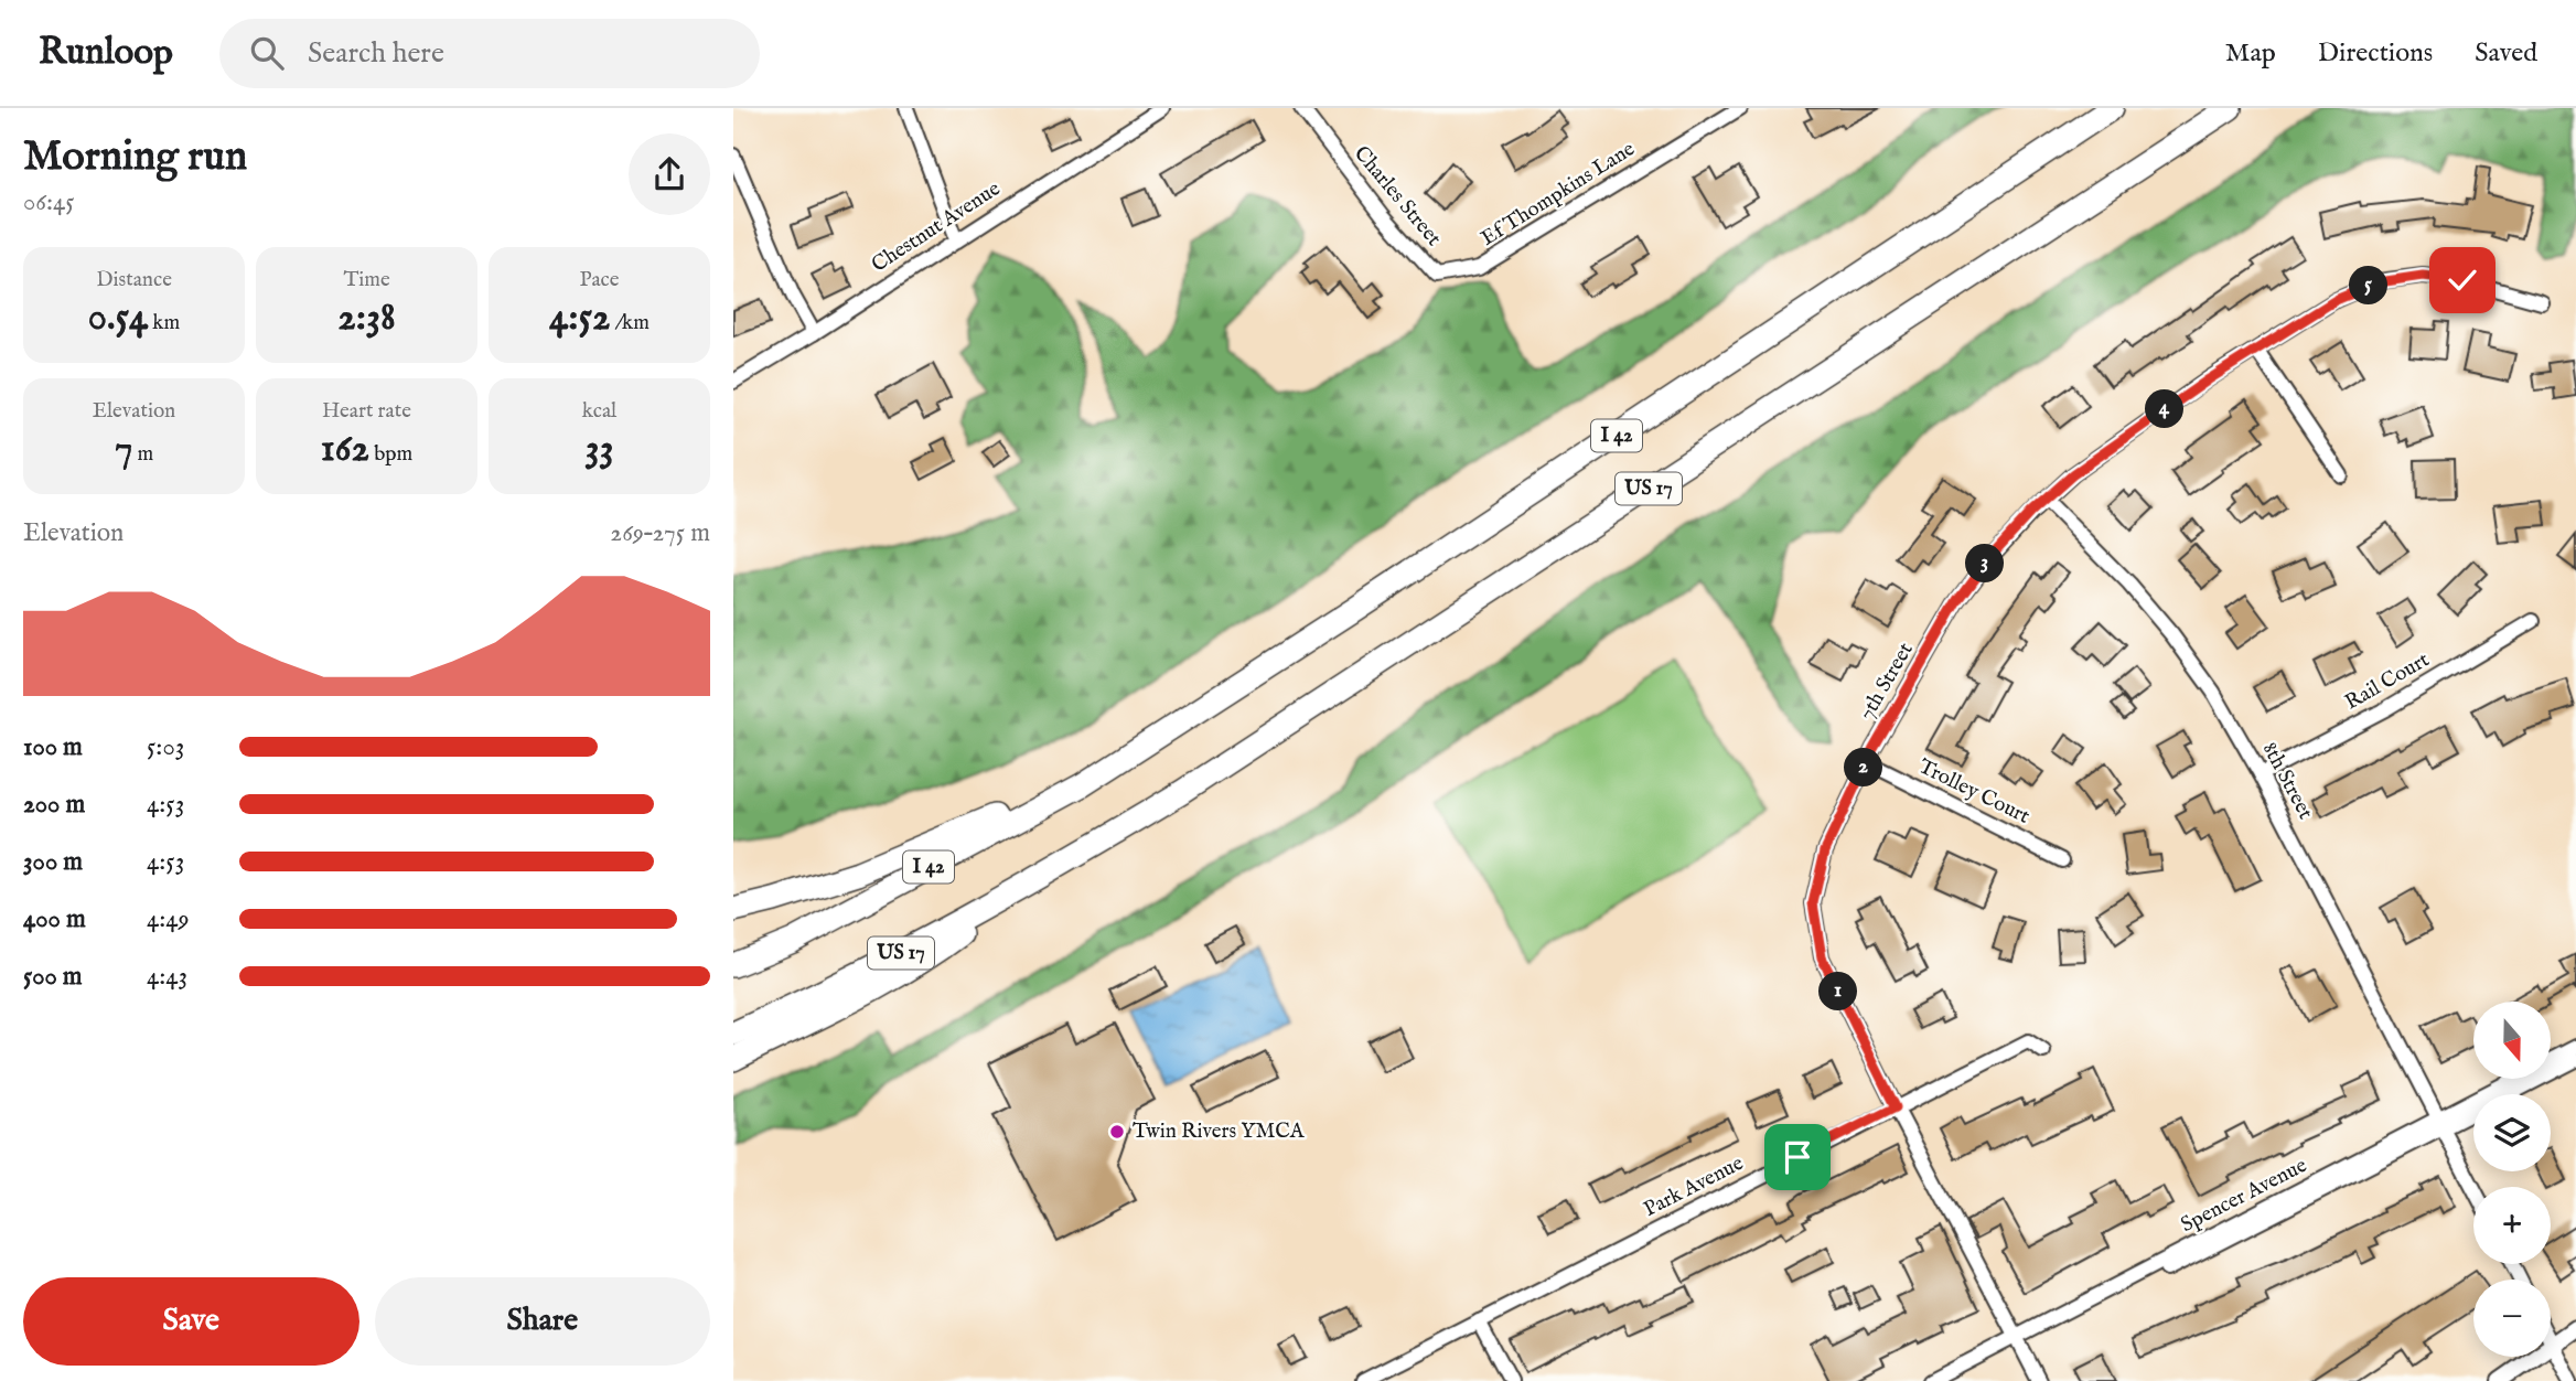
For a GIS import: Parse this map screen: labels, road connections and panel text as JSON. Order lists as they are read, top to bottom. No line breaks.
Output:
{"streets":{"highway":["I 42","US 17"],"street":["Ef Thompkins Lane","Charles Street","Chestnut Avenue","7th Street","Rail Court","8th Street","Trolley Court","Park Avenue","Spencer Avenue"]},"crossings":[["Ef Thompkins Lane","Charles Street"],["7th Street","8th Street"],["7th Street","Trolley Court"],["7th Street","Park Avenue"],["7th Street","Spencer Avenue"],["Rail Court","8th Street"],["8th Street","Spencer Avenue"]],"places":["Twin Rivers YMCA"],"north":"bottom","page":{"header":"Runloop","search":"Search here","nav":["Map","Directions","Saved"],"heading":["Morning run","06:45"],"stats":[["Distance","0.54 km"],["Time","2:38"],["Pace","4:52 /km"],["Elevation","7 m"],["Heart rate","162 bpm"],["kcal","33"]],"pins":["5","4","3","2","1"],"chart":["Elevation","269–275 m"],"list":[{"name":"100 m","note":"5:03"},{"name":"200 m","note":"4:53"},{"name":"300 m","note":"4:53"},{"name":"400 m","note":"4:49"},{"name":"500 m","note":"4:43"}],"map_buttons":["+","−"],"buttons":["Save","Share"]}}
